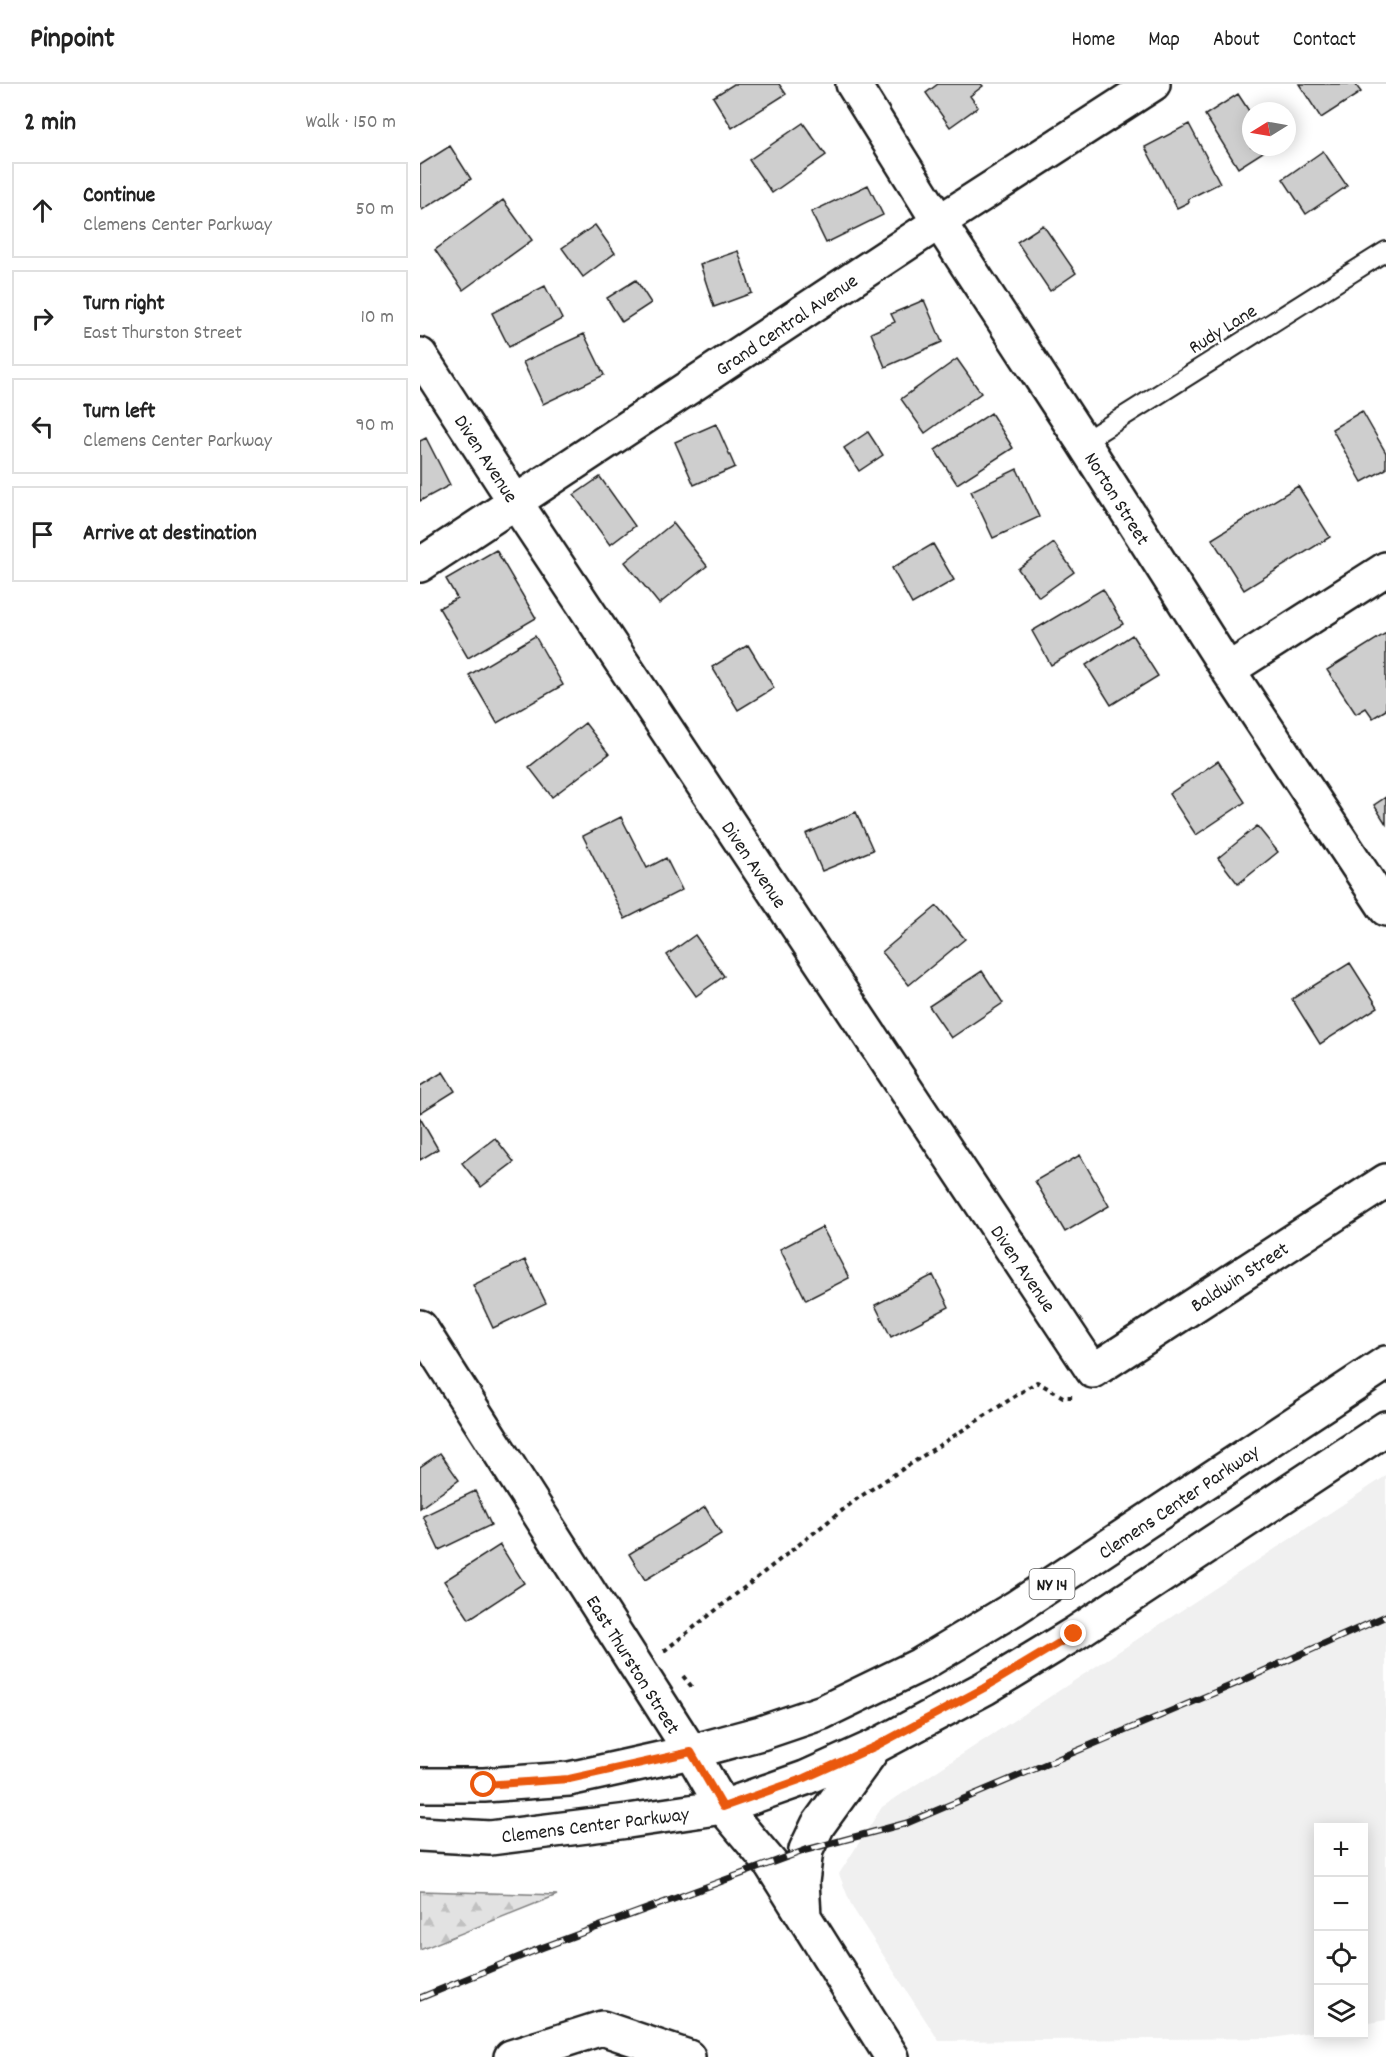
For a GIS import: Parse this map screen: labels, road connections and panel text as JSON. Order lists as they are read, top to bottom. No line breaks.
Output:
{"streets":{"street":["Grand Central Avenue","Diven Avenue","Norton Street","Baldwin Street","Clemens Center Parkway","NY 14","East Thurston Street"],"lane":["Rudy Lane"]},"crossings":[["Grand Central Avenue","Diven Avenue"],["Grand Central Avenue","Norton Street"],["Rudy Lane","Norton Street"],["Diven Avenue","Baldwin Street"],["Clemens Center Parkway","East Thurston Street"]],"north":"left","page":{"header":"Pinpoint","nav":["Home","Map","About","Contact"],"heading":["2 min","Walk · 150 m"],"list":[["Continue","Clemens Center Parkway","50 m"],["Turn right","East Thurston Street","10 m"],["Turn left","Clemens Center Parkway","90 m"],"Arrive at destination"],"map_buttons":["+","−"]}}
